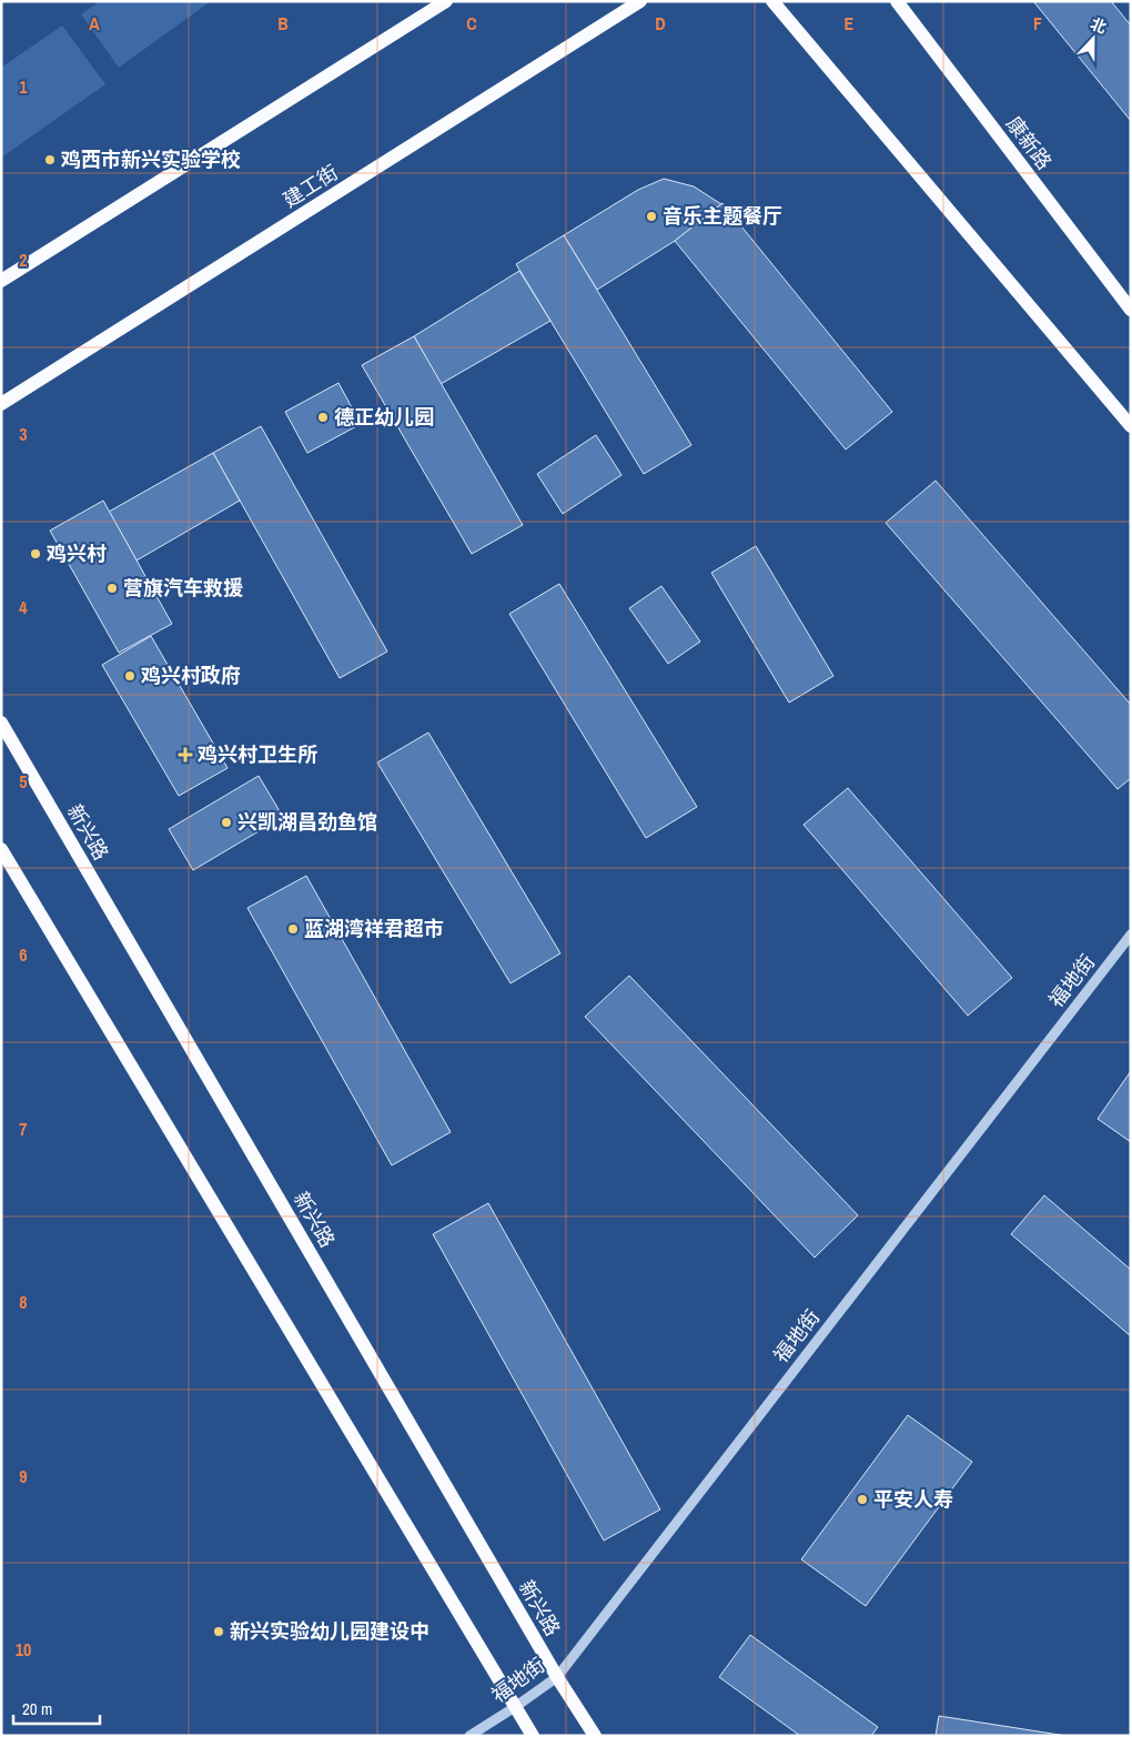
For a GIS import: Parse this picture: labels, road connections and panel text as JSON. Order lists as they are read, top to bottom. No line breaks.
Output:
{"streets":{"main road":["康新路","建工街","新兴路"],"street":["福地街"]},"crossings":[["新兴路","福地街"]],"places":{"other":["鸡西市新兴实验学校","音乐主题餐厅","德正幼儿园","鸡兴村","营旗汽车救援","鸡兴村政府","兴凯湖昌劲鱼馆","蓝湖湾祥君超市","平安人寿","新兴实验幼儿园建设中"],"health":["鸡兴村卫生所"]},"scale_bar":"20 m","north":"top","grid":{"columns":["A","B","C","D","E","F"],"rows":["1","2","3","4","5","6","7","8","9","10"]}}
